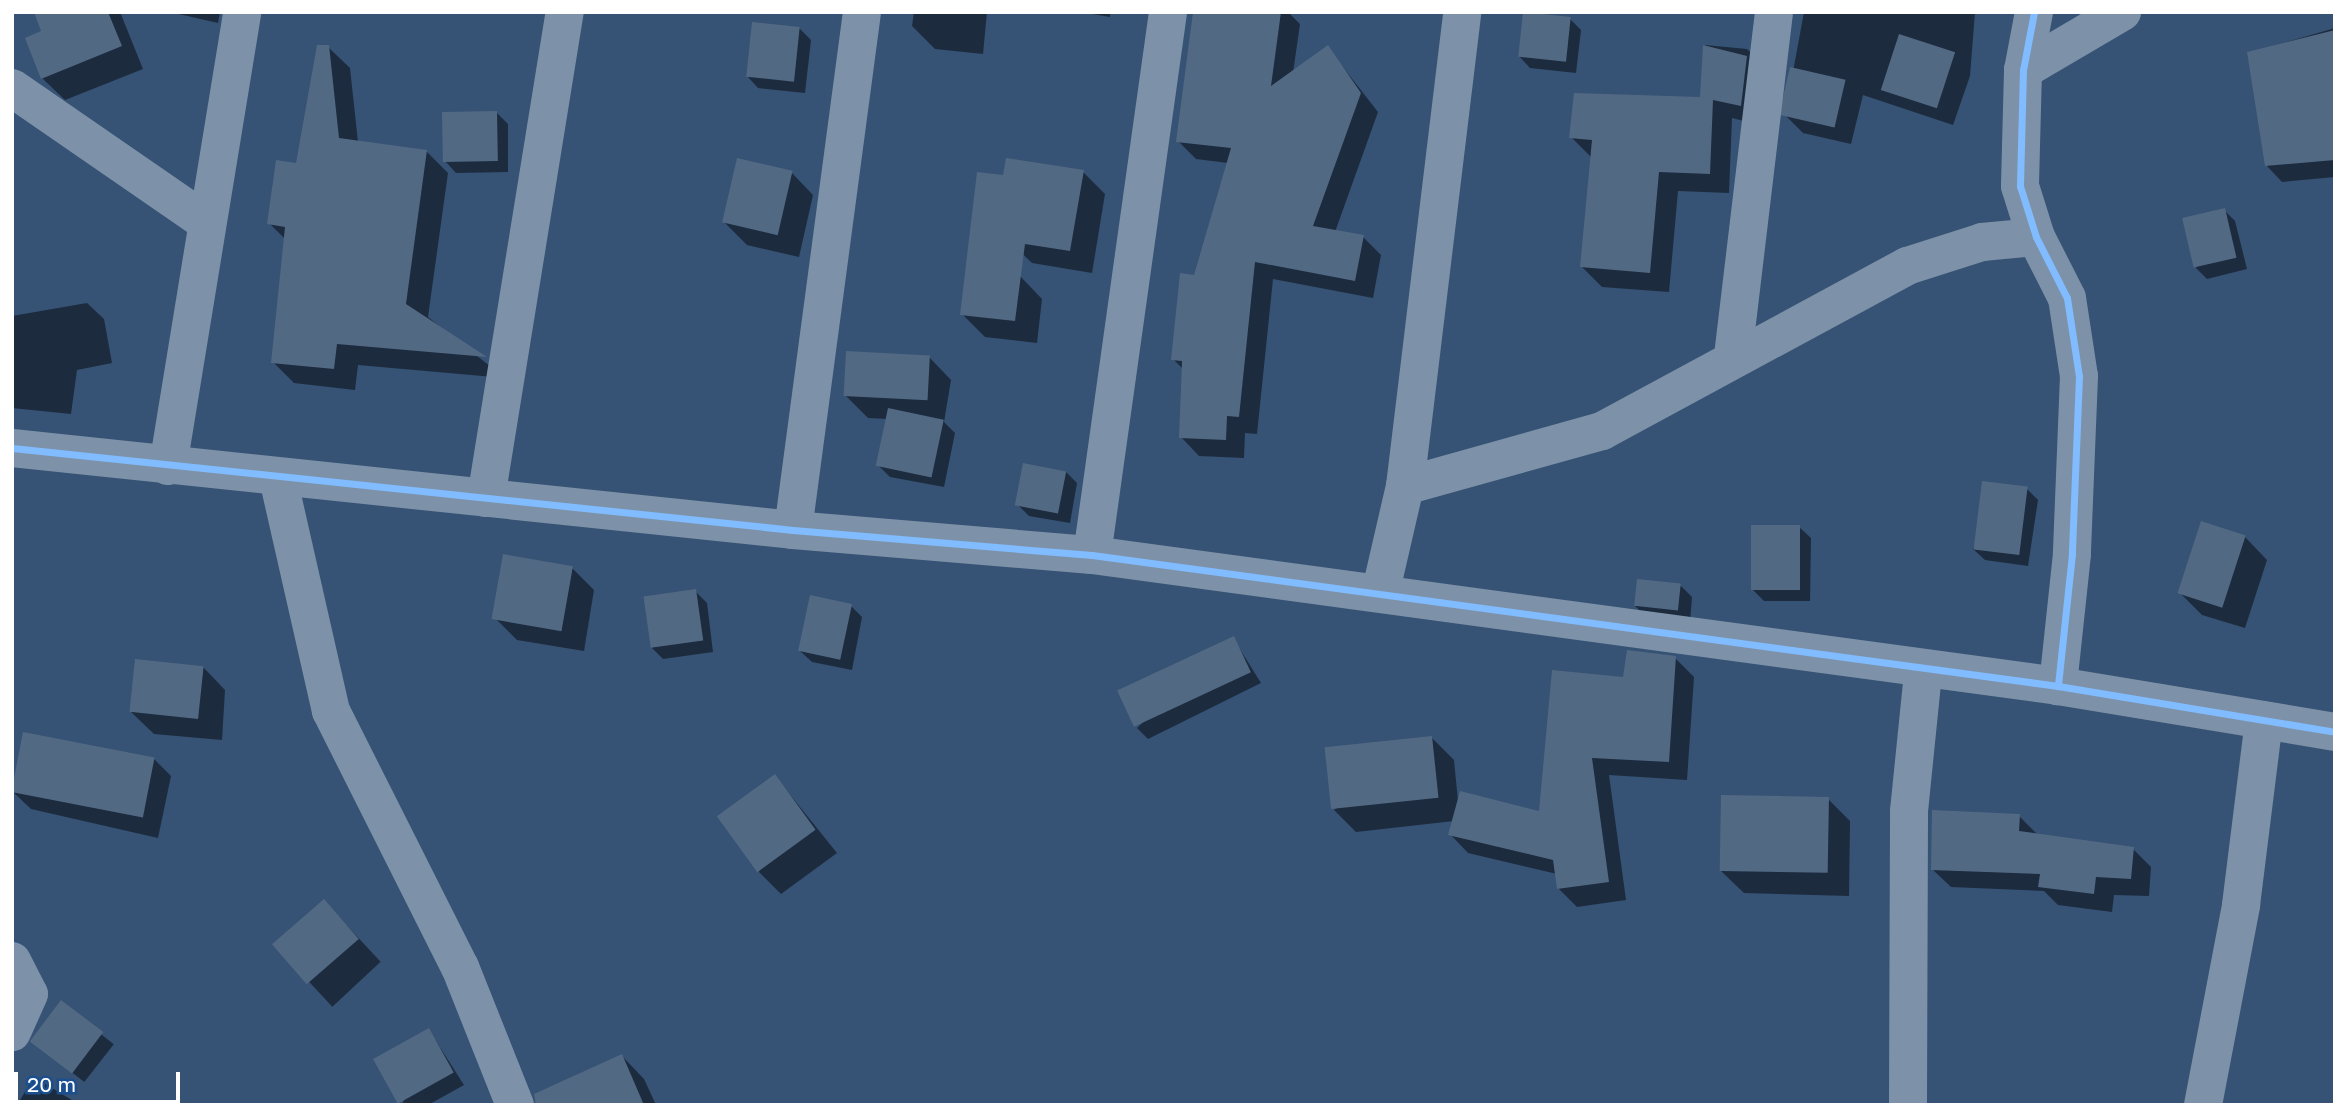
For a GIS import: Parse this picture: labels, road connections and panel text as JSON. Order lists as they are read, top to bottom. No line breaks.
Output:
{"scale_bar":"20 m"}
